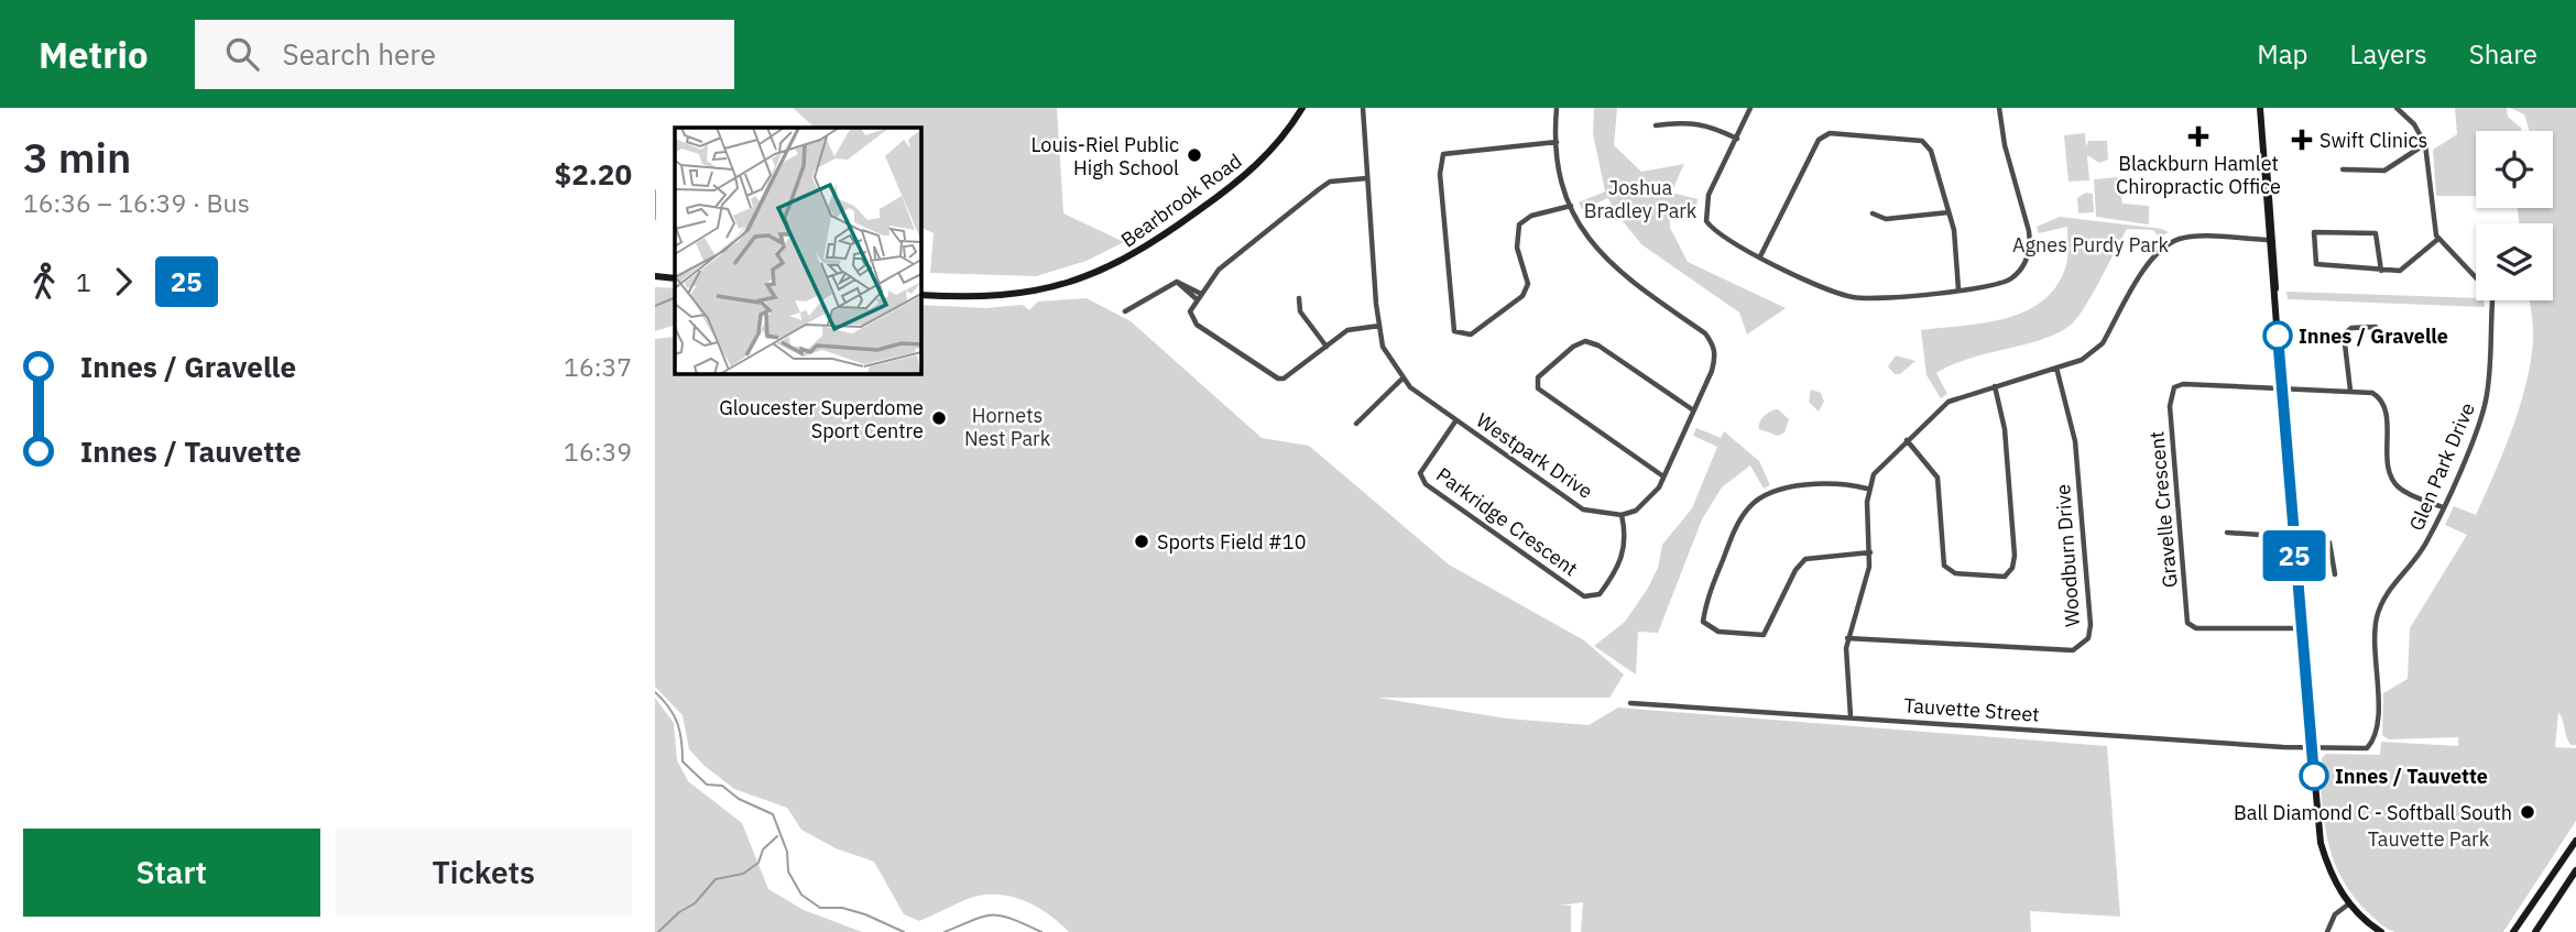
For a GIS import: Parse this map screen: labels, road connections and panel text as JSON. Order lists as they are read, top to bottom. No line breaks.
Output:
{"streets":{"street":["Bearbrook Road","Westpark Drive","Glen Park Drive","Gravelle Crescent","Parkridge Crescent","Woodburn Drive","Tauvette Street"]},"crossings":[["Westpark Drive","Parkridge Crescent"],["Glen Park Drive","Tauvette Street"]],"parks":["Joshua Bradley Park","Agnes Purdy Park","Hornets Nest Park","Tauvette Park"],"places":{"health":["Blackburn Hamlet Chiropractic Office","Swift Clinics"],"other":["Louis-Riel Public High School","Innes / Gravelle","Gloucester Superdome Sport Centre","Sports Field #10","Innes / Tauvette","Ball Diamond C - Softball South"]},"lines":["bus line 25"],"page":{"header":"Metrio","search":"Search here","nav":["Map","Layers","Share"],"heading":["3 min","16:36 – 16:39 · Bus","$2.20"],"on_map":"25","legs":["1","25"],"list":[{"name":"Innes / Gravelle","value":"16:37"},{"name":"Innes / Tauvette","value":"16:39"}],"buttons":["Start","Tickets"]}}
